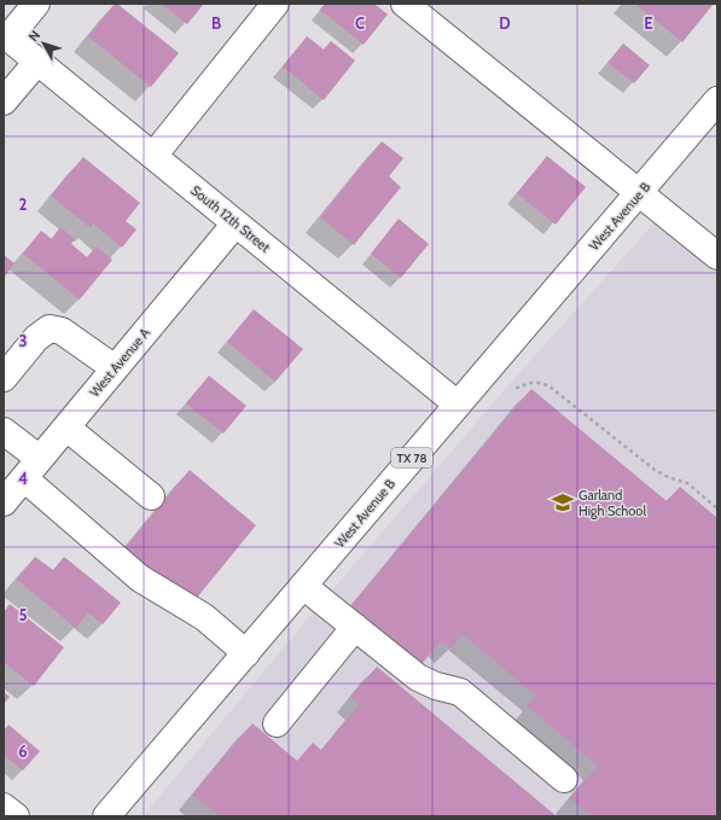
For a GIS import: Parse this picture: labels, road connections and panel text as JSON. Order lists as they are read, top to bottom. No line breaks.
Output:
{"streets":{"street":["West Avenue B","South 12th Street","West Avenue A","TX 78"]},"crossings":[["West Avenue B","South 12th Street"],["South 12th Street","West Avenue A"]],"places":{"school or university":["Garland High School"]},"north":"top left","grid":{"columns":["B","C","D","E"],"rows":["2","3","4","5","6"]}}
